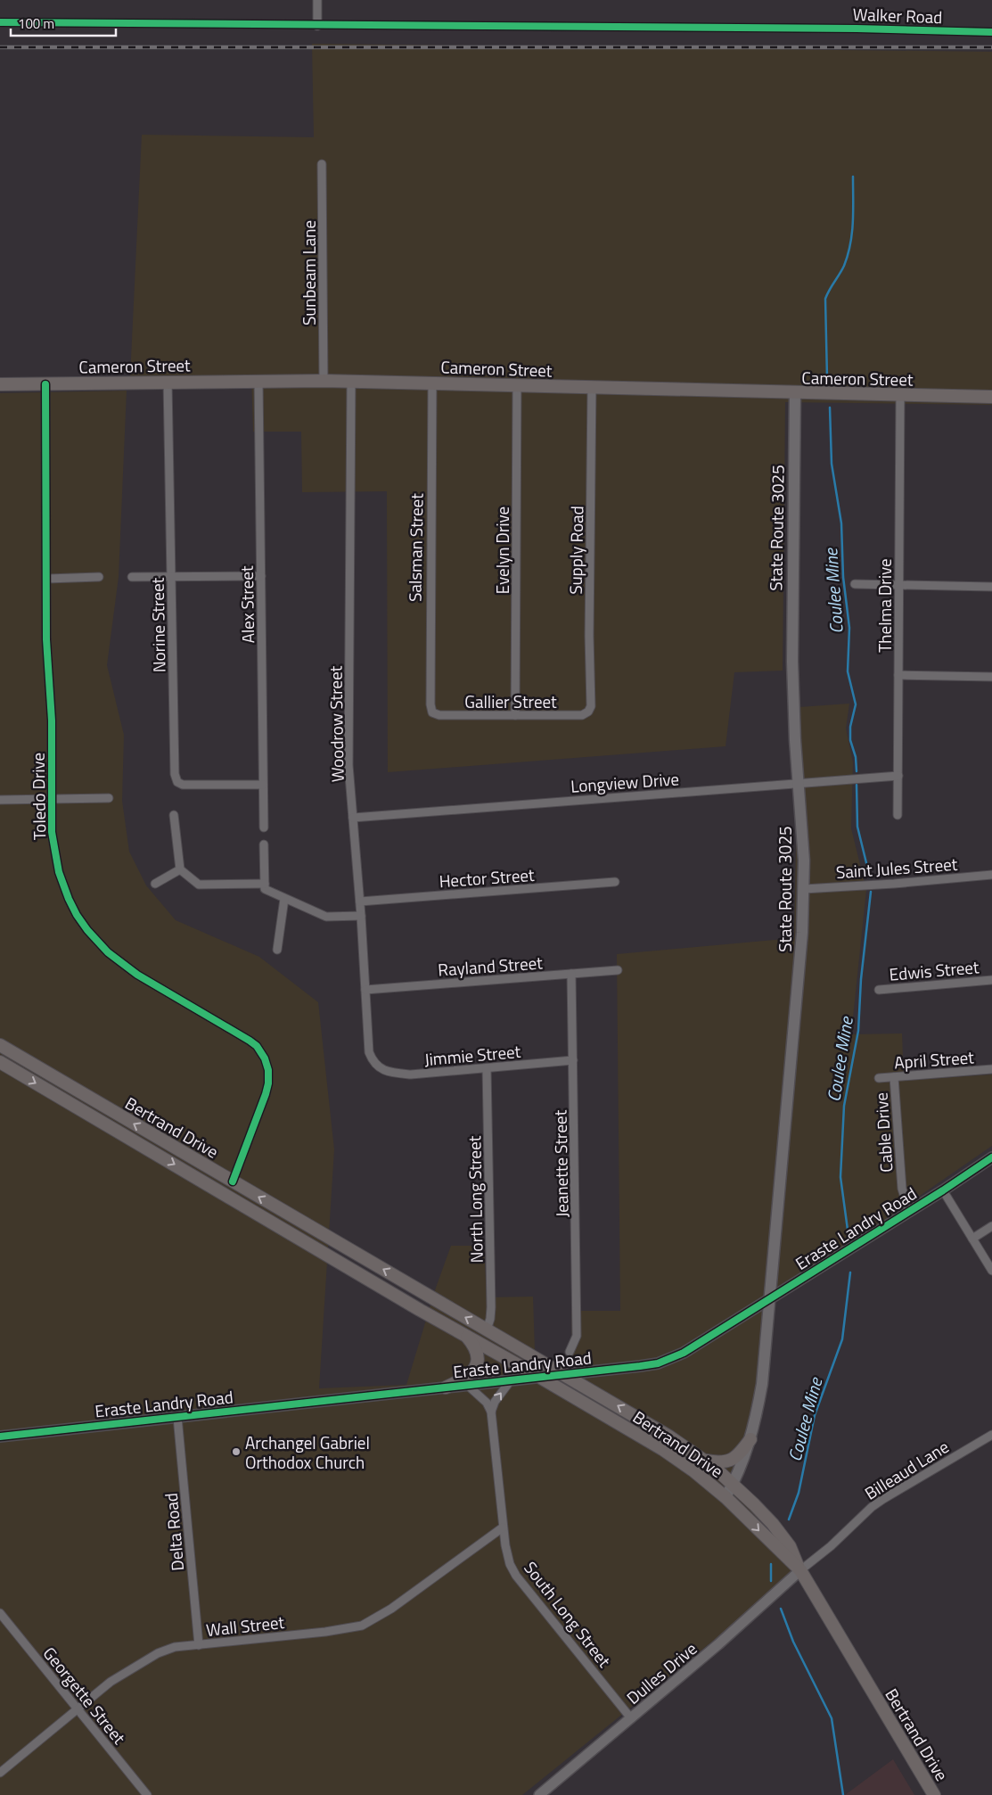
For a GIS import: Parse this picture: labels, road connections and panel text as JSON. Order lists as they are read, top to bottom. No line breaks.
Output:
{"streets":{"main road":["Cameron Street","State Route 3025","Bertrand Drive"],"street":["Walker Road","Sunbeam Lane","Salsman Street","Evelyn Drive","Supply Road","Alex Street","Thelma Drive","Norine Street","Gallier Street","Woodrow Street","Longview Drive","Toledo Drive","Saint Jules Street","Hector Street","Rayland Street","Edwis Street","Jimmie Street","April Street","Cable Drive","Jeanette Street","North Long Street","Eraste Landry Road","Billeaud Lane","Delta Road","South Long Street","Wall Street","Dulles Drive","Georgette Street"]},"crossings":[["Sunbeam Lane","Cameron Street"],["Cameron Street","State Route 3025"],["Cameron Street","Salsman Street"],["Cameron Street","Evelyn Drive"],["Cameron Street","Supply Road"],["Cameron Street","Alex Street"],["Cameron Street","Thelma Drive"],["Cameron Street","Norine Street"],["Cameron Street","Woodrow Street"],["Cameron Street","Toledo Drive"],["State Route 3025","Longview Drive"],["State Route 3025","Saint Jules Street"],["State Route 3025","Bertrand Drive"],["State Route 3025","Eraste Landry Road"],["Salsman Street","Gallier Street"],["Evelyn Drive","Gallier Street"],["Supply Road","Gallier Street"],["Alex Street","Norine Street"],["Thelma Drive","Longview Drive"],["Woodrow Street","Longview Drive"],["Woodrow Street","Hector Street"],["Woodrow Street","Rayland Street"],["Woodrow Street","Jimmie Street"],["Toledo Drive","Bertrand Drive"],["Rayland Street","Jeanette Street"],["Jimmie Street","Jeanette Street"],["Jimmie Street","North Long Street"],["April Street","Cable Drive"],["Bertrand Drive","North Long Street"],["Bertrand Drive","Eraste Landry Road"],["Bertrand Drive","Billeaud Lane"],["Bertrand Drive","Dulles Drive"],["Cable Drive","Eraste Landry Road"],["Eraste Landry Road","Delta Road"],["Billeaud Lane","Dulles Drive"],["Delta Road","Wall Street"],["South Long Street","Wall Street"],["South Long Street","Dulles Drive"],["Wall Street","Georgette Street"]],"water":["Coulee Mine"],"places":["Archangel Gabriel Orthodox Church"],"scale_bar":"100 m"}
